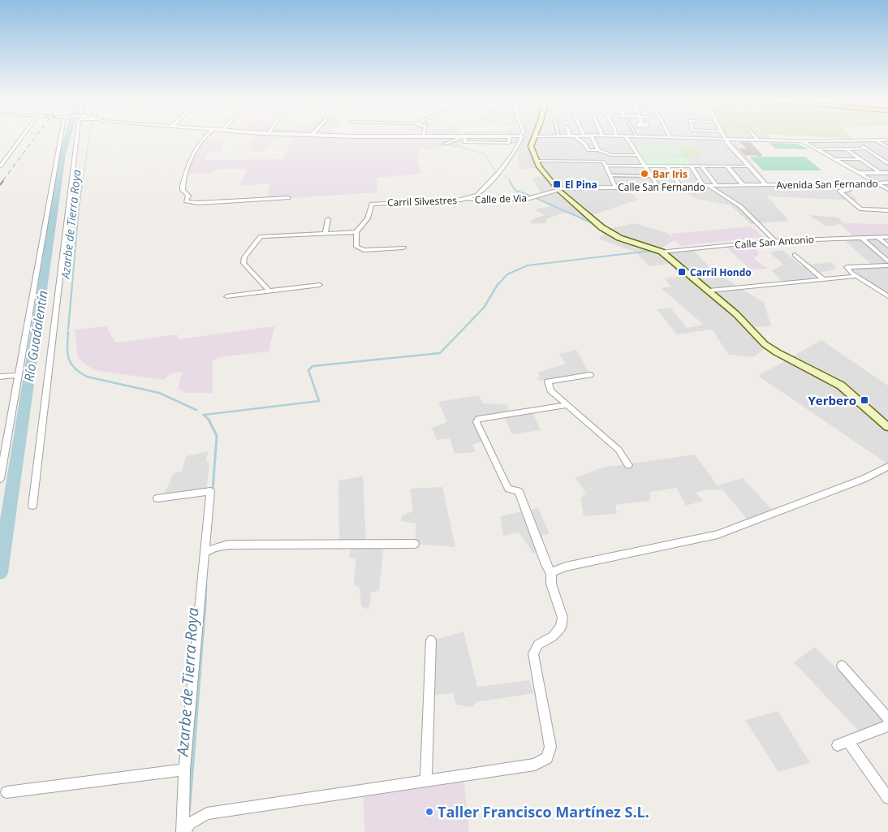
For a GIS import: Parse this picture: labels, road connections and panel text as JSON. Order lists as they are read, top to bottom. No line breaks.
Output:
{"streets":{"street":["Avenida San Fernando","Calle San Fernando","Calle de Via","Carril Silvestres","Calle San Antonio"]},"crossings":[["Avenida San Fernando","Calle San Fernando"],["Calle San Fernando","Calle de Via"],["Calle de Via","Carril Silvestres"]],"water":["Azarbe de Tierra Roya","Río Guadalentín"],"places":{"other":["Bar Iris","Taller Francisco Martínez S.L."],"transit":["El Pina","Carril Hondo","Yerbero"]}}
